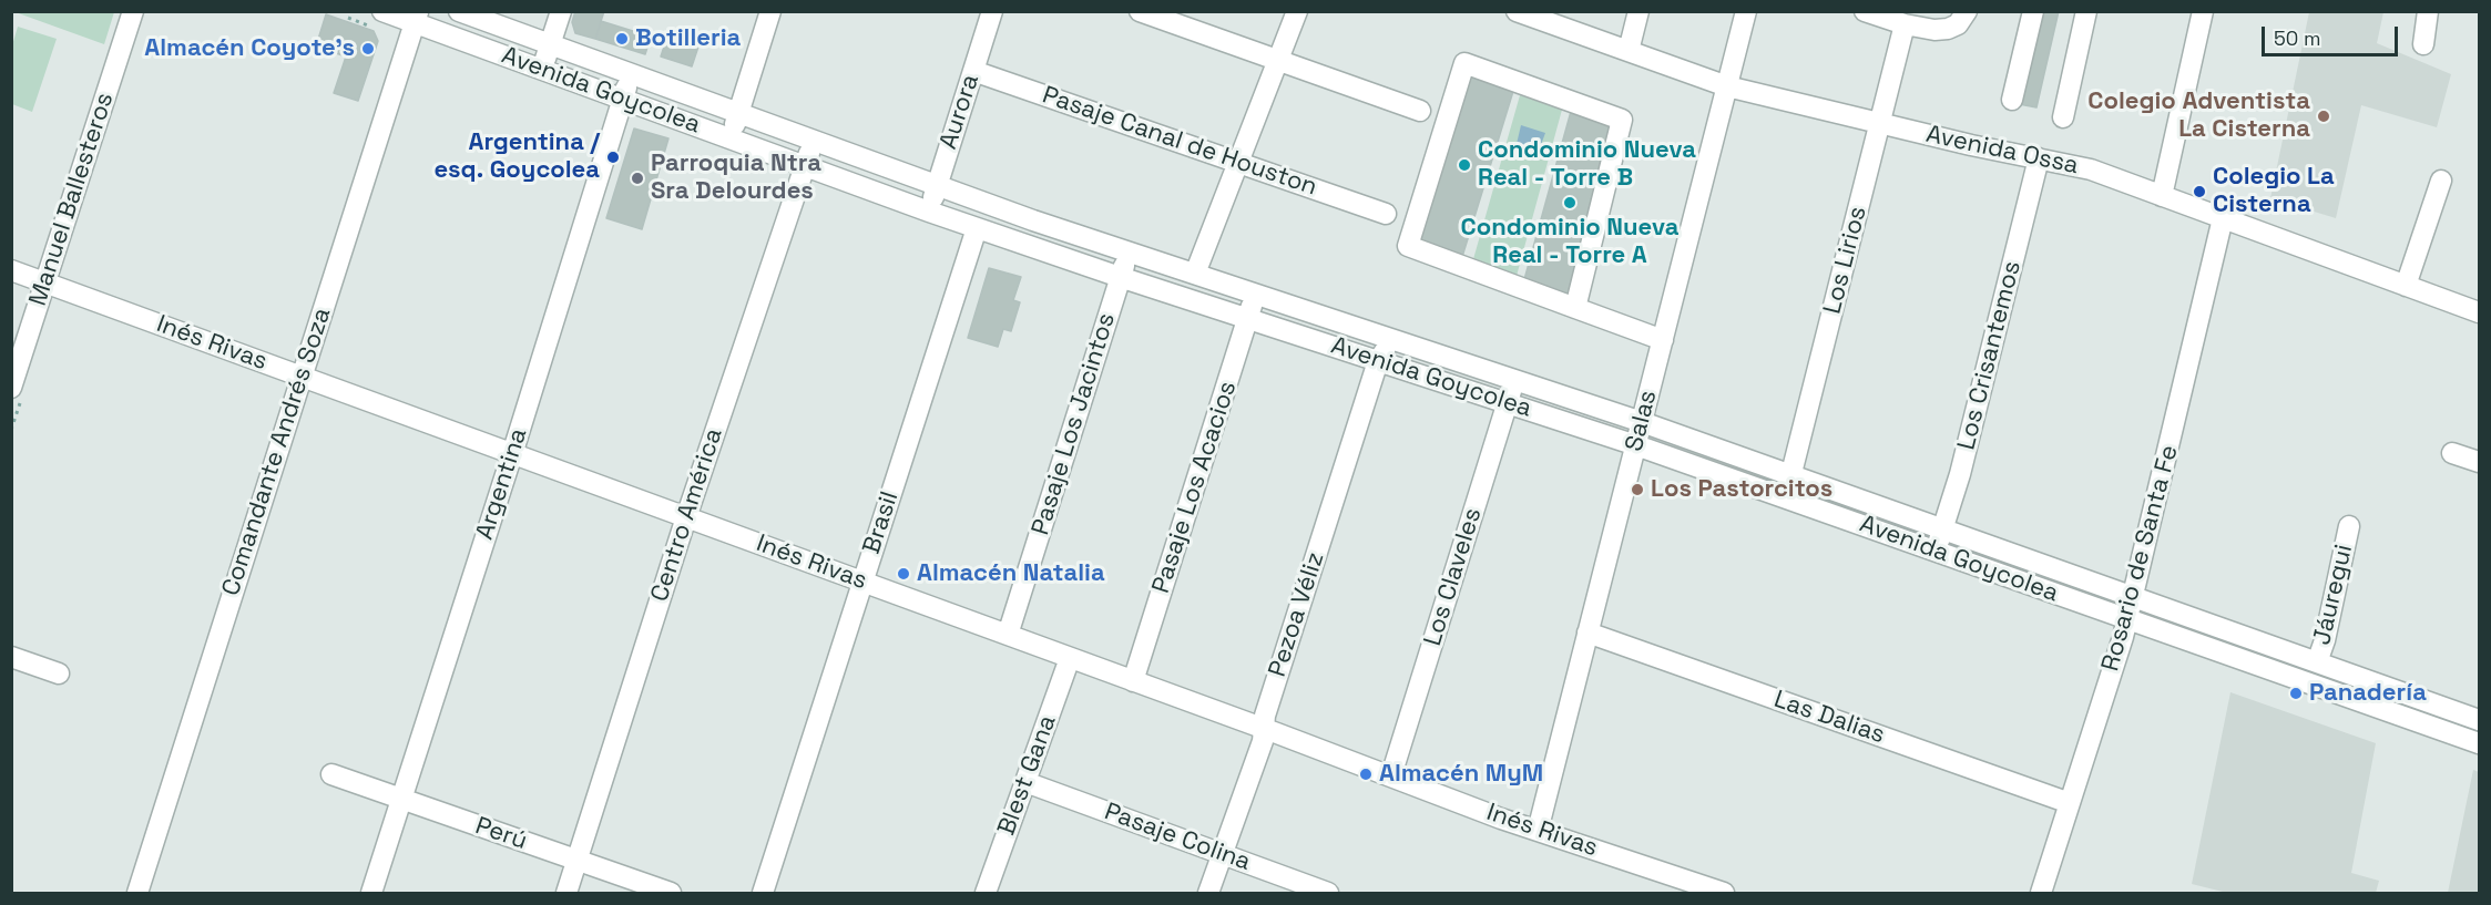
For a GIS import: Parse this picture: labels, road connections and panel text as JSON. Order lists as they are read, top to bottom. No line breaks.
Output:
{"streets":{"street":["Avenida Goycolea","Aurora","Pasaje Canal de Houston","Avenida Ossa","Manuel Ballesteros","Los Lirios","Inés Rivas","Los Crisantemos","Salas","Pasaje Los Jacintos","Comandante Andrés Soza","Argentina","Pasaje Los Acacios","Centro América","Brasil","Rosario de Santa Fe","Los Claveles","Jáuregui","Pezoa Véliz","Las Dalias","Blest Gana","Perú","Pasaje Colina"]},"crossings":[["Avenida Goycolea","Aurora"],["Avenida Goycolea","Los Lirios"],["Avenida Goycolea","Los Crisantemos"],["Avenida Goycolea","Salas"],["Avenida Goycolea","Pasaje Los Jacintos"],["Avenida Goycolea","Comandante Andrés Soza"],["Avenida Goycolea","Argentina"],["Avenida Goycolea","Pasaje Los Acacios"],["Avenida Goycolea","Centro América"],["Avenida Goycolea","Brasil"],["Avenida Goycolea","Rosario de Santa Fe"],["Avenida Goycolea","Los Claveles"],["Avenida Goycolea","Jáuregui"],["Avenida Goycolea","Pezoa Véliz"],["Aurora","Pasaje Canal de Houston"],["Avenida Ossa","Los Lirios"],["Avenida Ossa","Los Crisantemos"],["Avenida Ossa","Salas"],["Avenida Ossa","Rosario de Santa Fe"],["Manuel Ballesteros","Inés Rivas"],["Inés Rivas","Salas"],["Inés Rivas","Pasaje Los Jacintos"],["Inés Rivas","Comandante Andrés Soza"],["Inés Rivas","Argentina"],["Inés Rivas","Pasaje Los Acacios"],["Inés Rivas","Centro América"],["Inés Rivas","Brasil"],["Inés Rivas","Los Claveles"],["Inés Rivas","Pezoa Véliz"],["Inés Rivas","Blest Gana"],["Salas","Las Dalias"],["Argentina","Perú"],["Centro América","Perú"],["Rosario de Santa Fe","Las Dalias"],["Pezoa Véliz","Pasaje Colina"],["Blest Gana","Pasaje Colina"]],"places":["Botilleria","Almacén Coyote's","Colegio Adventista La Cisterna","Argentina / esq. Goycolea","Condominio Nueva Real - Torre B","Parroquia Ntra Sra Delourdes","Colegio La Cisterna","Condominio Nueva Real - Torre A","Los Pastorcitos","Almacén Natalia","Panadería","Almacén MyM"],"scale_bar":"50 m"}
